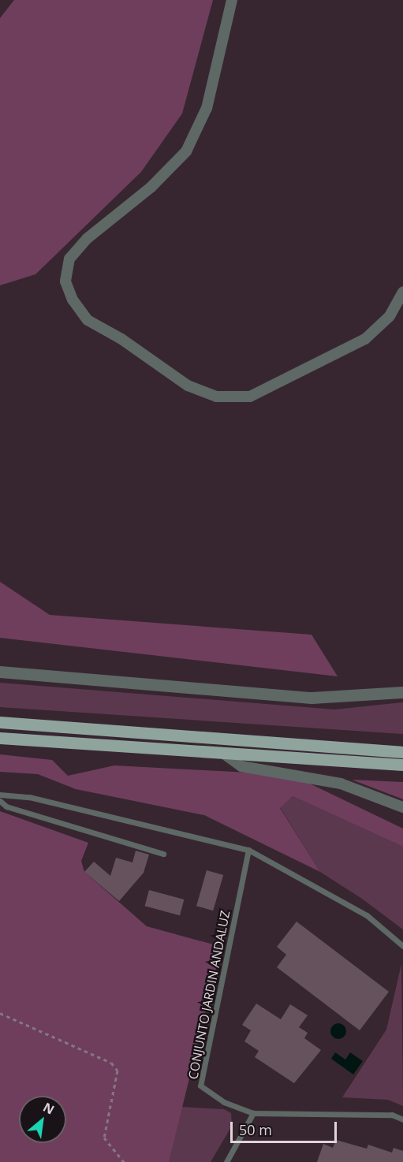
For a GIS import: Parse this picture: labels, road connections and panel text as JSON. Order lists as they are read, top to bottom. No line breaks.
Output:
{"streets":{"lane":["CONJUNTO JARDIN ANDALUZ"]},"scale_bar":"50 m","north":"top right"}
